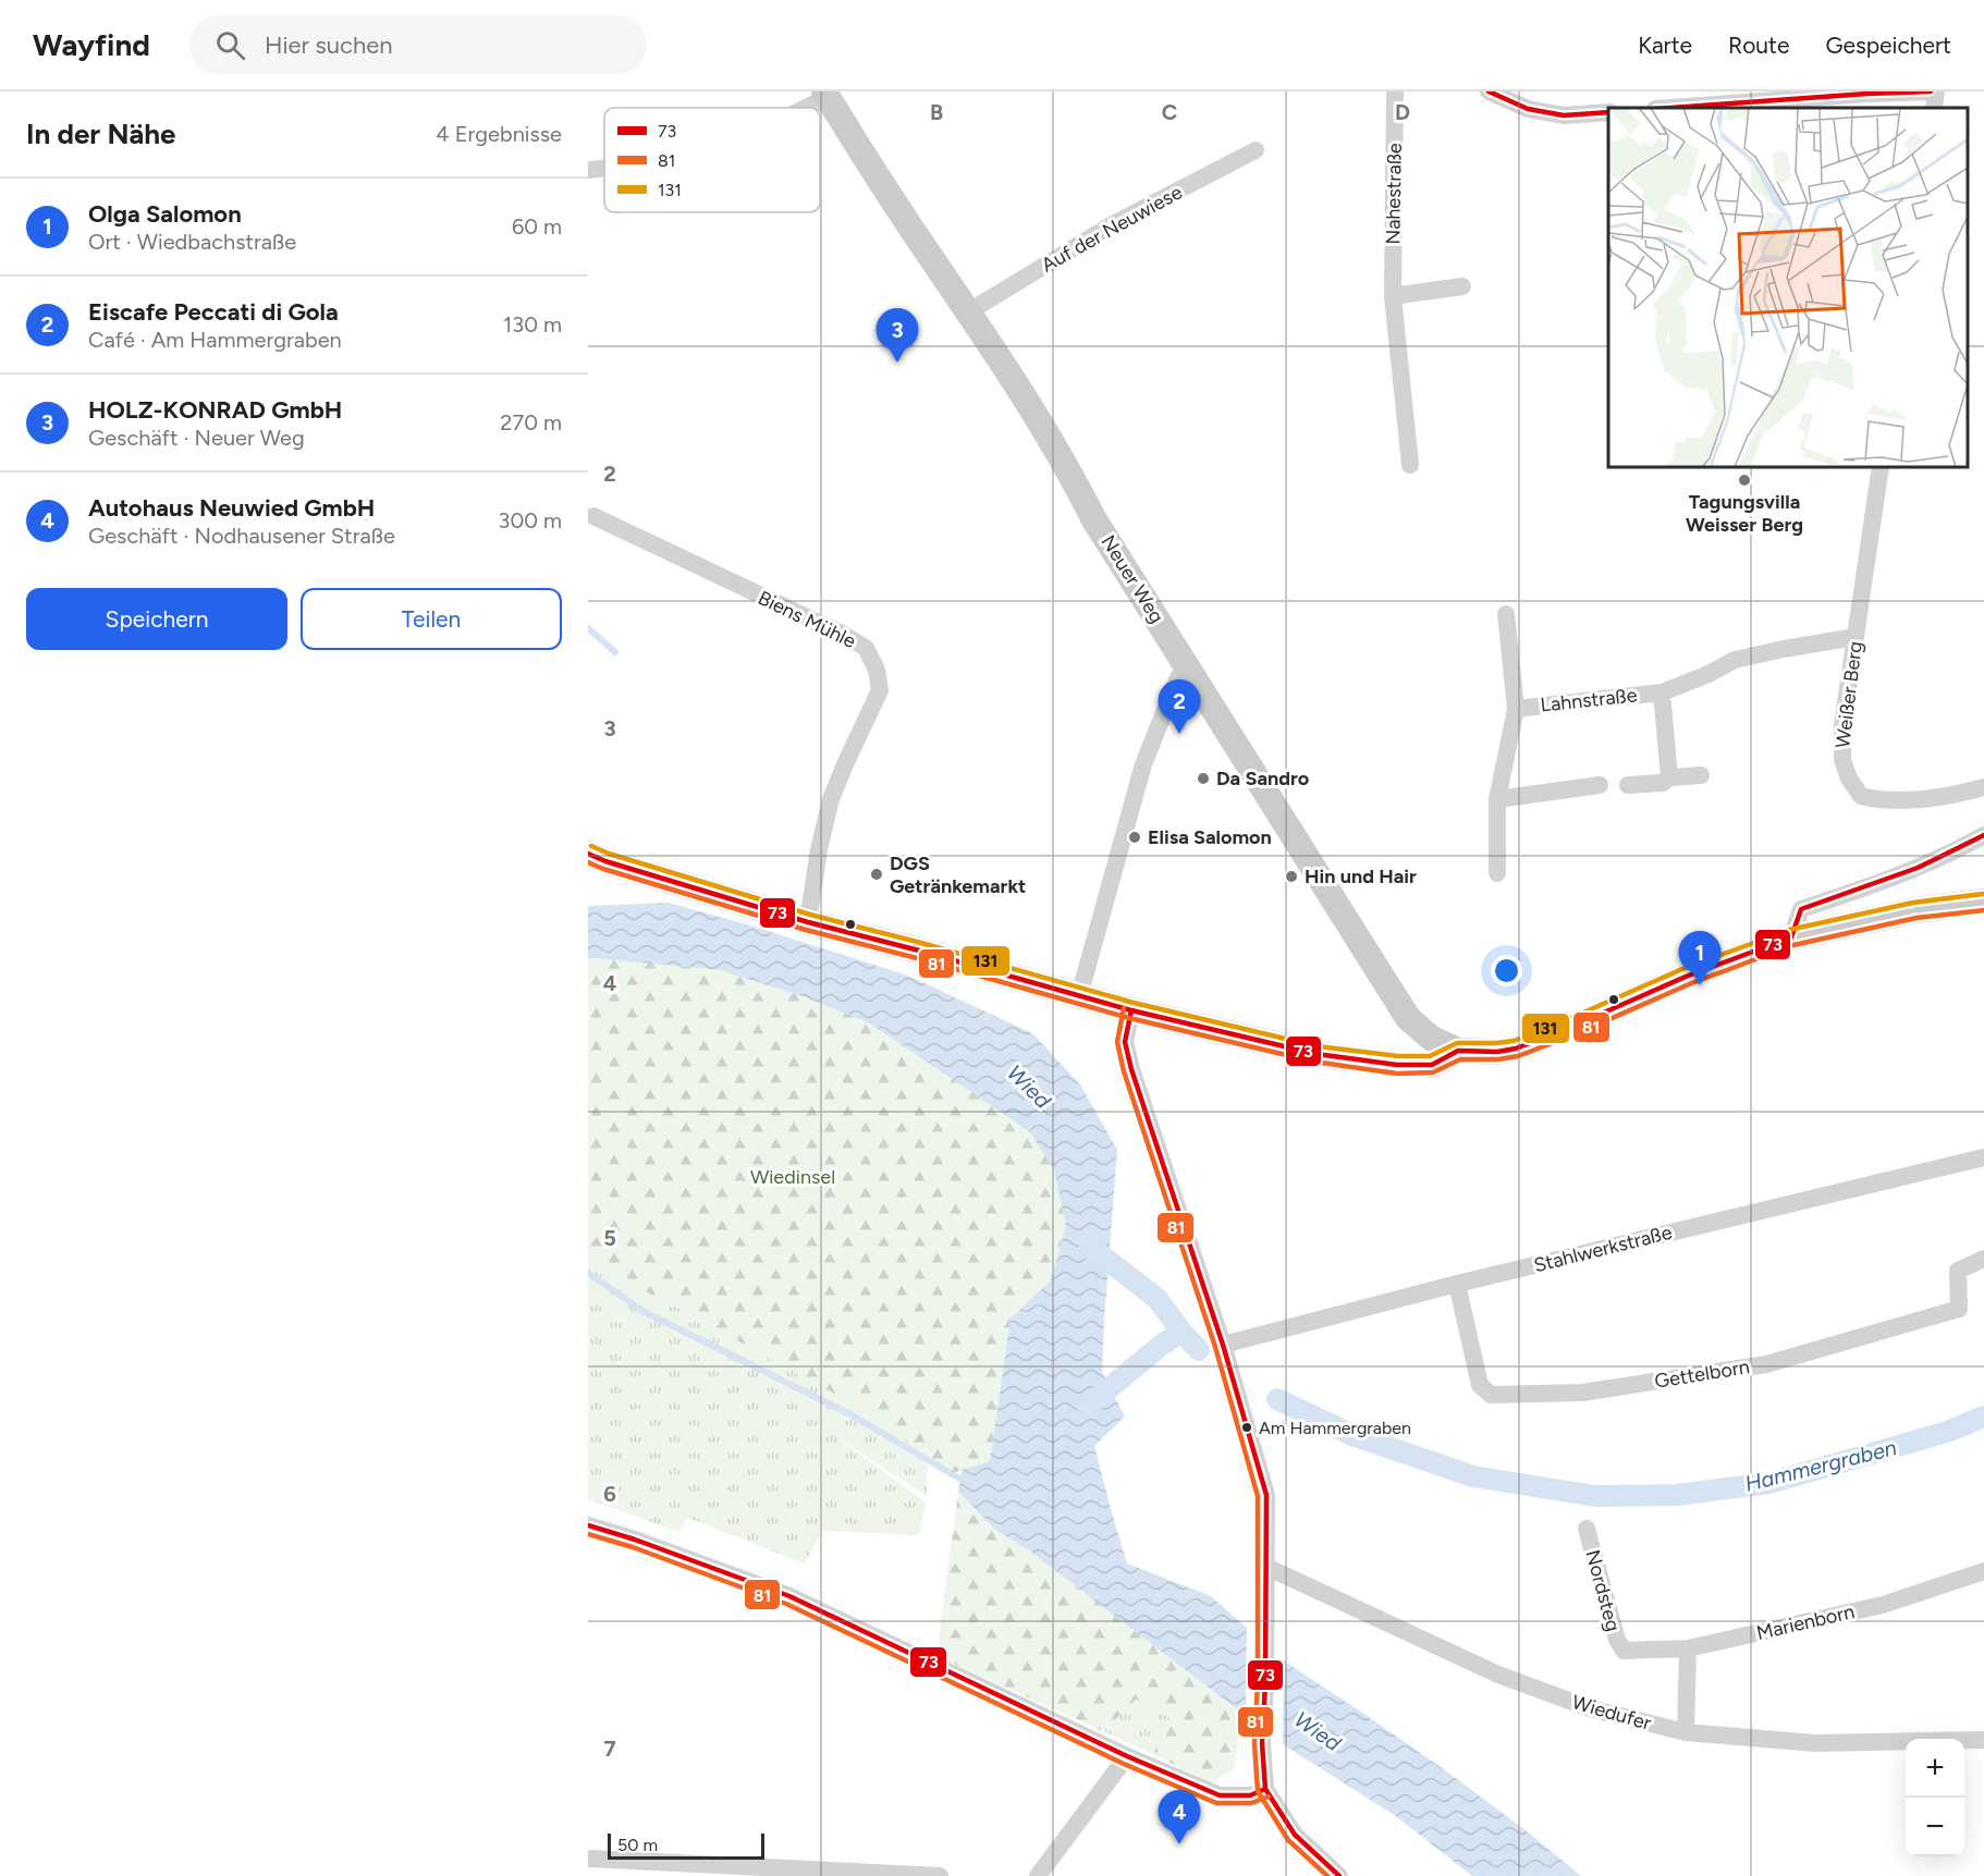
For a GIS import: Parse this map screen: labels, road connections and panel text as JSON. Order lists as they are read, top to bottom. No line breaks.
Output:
{"streets":{"main road":["Neuer Weg"],"street":["Nahestraße","Auf der Neuwiese","Biens Mühle","Weißer Berg","Lahnstraße","Stahlwerkstraße","Gettelborn","Nordsteg","Marienborn","Wiedufer"]},"crossings":[["Auf der Neuwiese","Neuer Weg"],["Weißer Berg","Lahnstraße"],["Stahlwerkstraße","Gettelborn"],["Nordsteg","Marienborn"]],"water":["Wied","Hammergraben"],"parks":["Wiedinsel"],"places":["Tagungsvilla Weisser Berg","Da Sandro","Elisa Salomon","DGS Getränkemarkt","Hin und Hair","Am Hammergraben"],"lines":["transit line 73","transit line 131","transit line 81"],"legend":["73","81","131"],"scale_bar":"50 m","page":{"header":"Wayfind","search":"Hier suchen","nav":["Karte","Route","Gespeichert"],"heading":["In der Nähe","4 Ergebnisse"],"list":[{"mark":"1","name":"Olga Salomon","note":"Ort · Wiedbachstraße","value":"60 m"},{"mark":"2","name":"Eiscafe Peccati di Gola","note":"Café · Am Hammergraben","value":"130 m"},{"mark":"3","name":"HOLZ-KONRAD GmbH","note":"Geschäft · Neuer Weg","value":"270 m"},{"mark":"4","name":"Autohaus Neuwied GmbH","note":"Geschäft · Nodhausener Straße","value":"300 m"}],"pins":["3","2","1","4"],"buttons":["Speichern","Teilen"],"map_buttons":["+","−"],"scale":"50 m"},"grid":{"columns":["B","C","D"],"rows":["2","3","4","5","6","7"]}}
